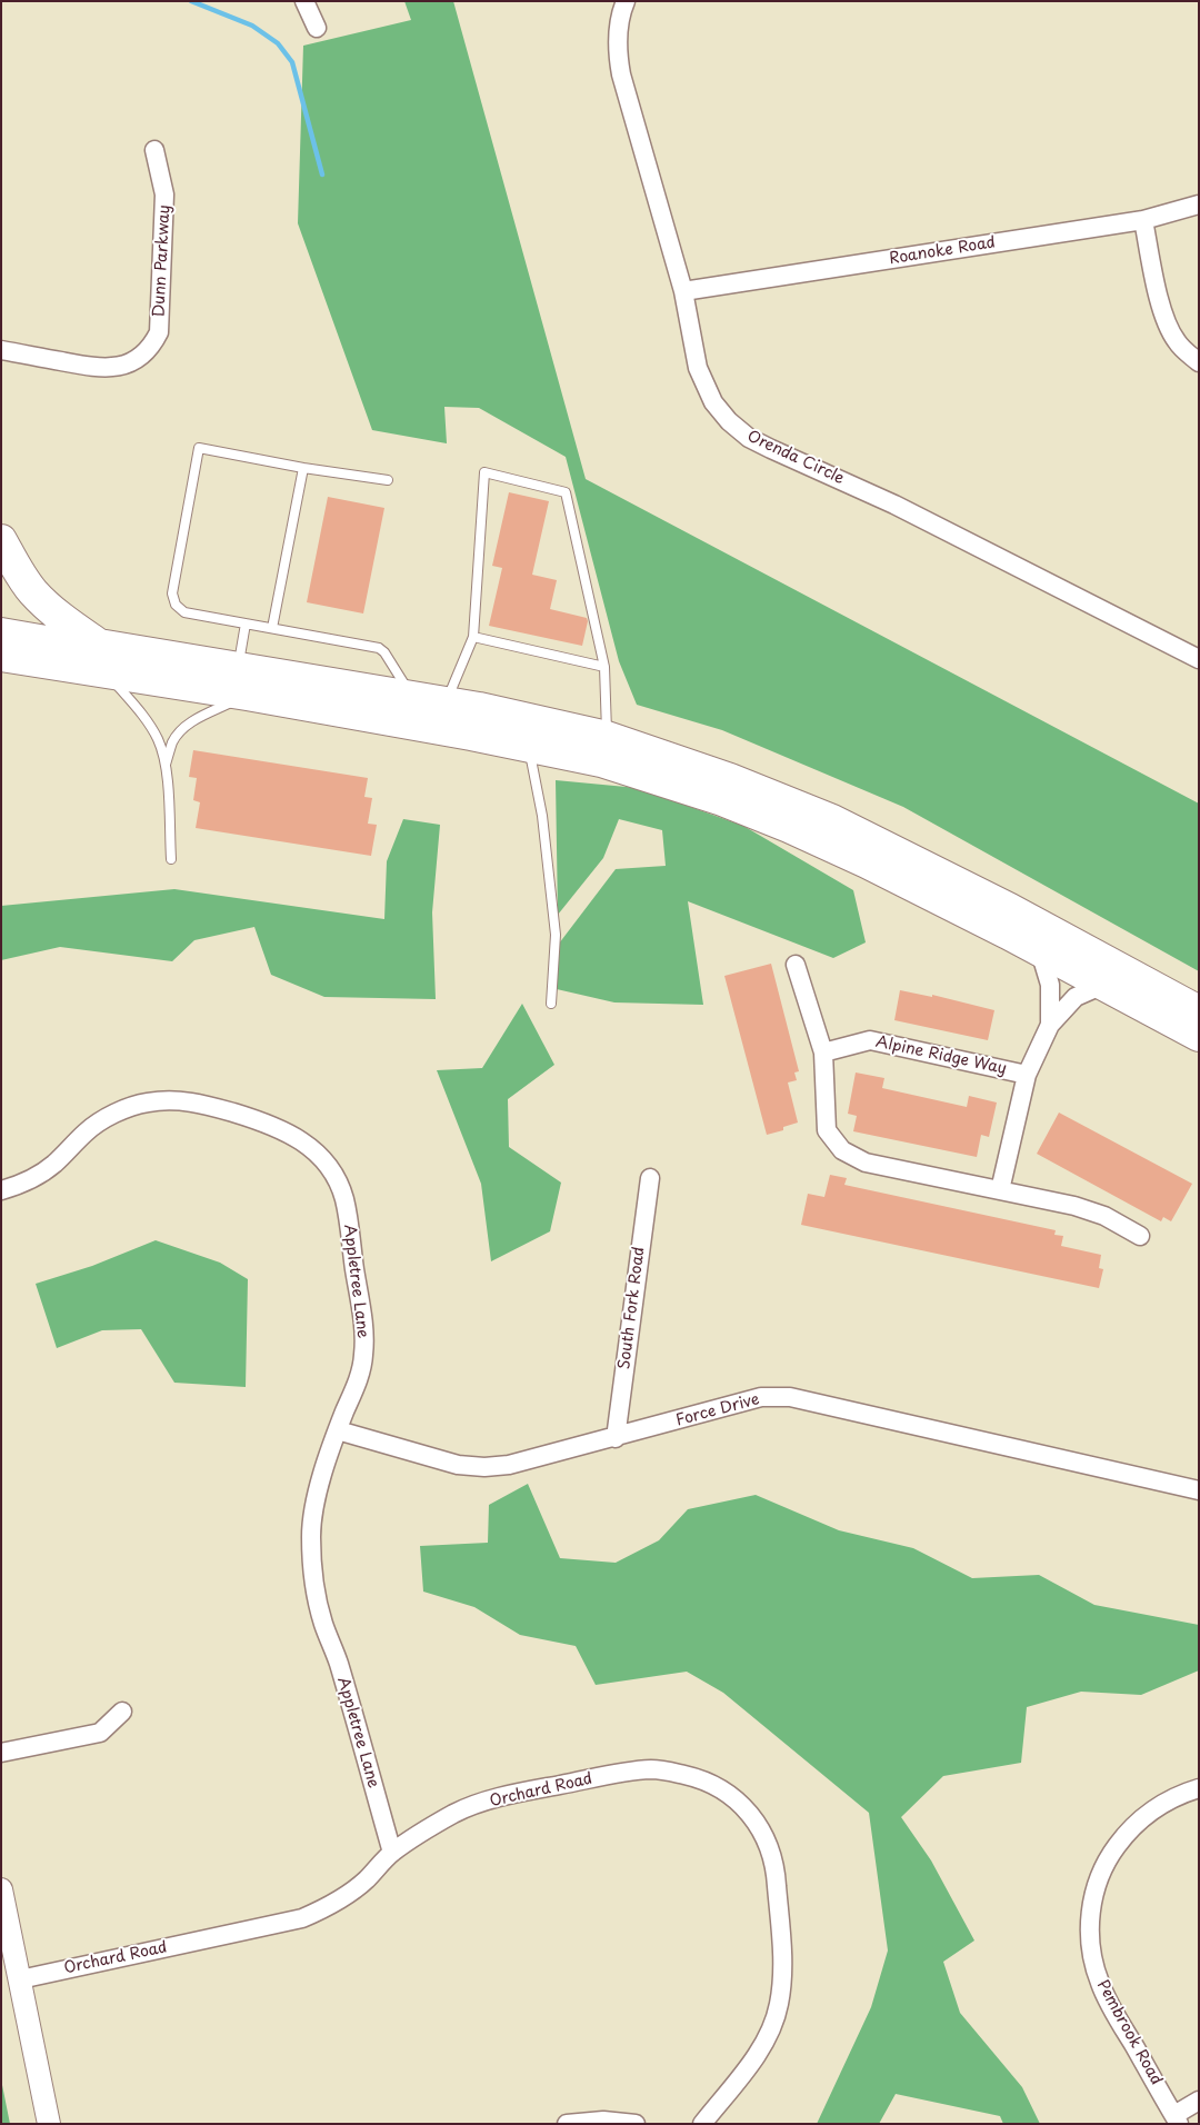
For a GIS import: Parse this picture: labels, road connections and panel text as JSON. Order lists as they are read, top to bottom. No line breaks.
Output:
{"streets":{"street":["Roanoke Road","Dunn Parkway","Orenda Circle","Alpine Ridge Way","Appletree Lane","South Fork Road","Force Drive","Orchard Road","Pembrook Road"]},"crossings":[["Roanoke Road","Orenda Circle"],["Appletree Lane","Force Drive"],["Appletree Lane","Orchard Road"],["South Fork Road","Force Drive"]]}
